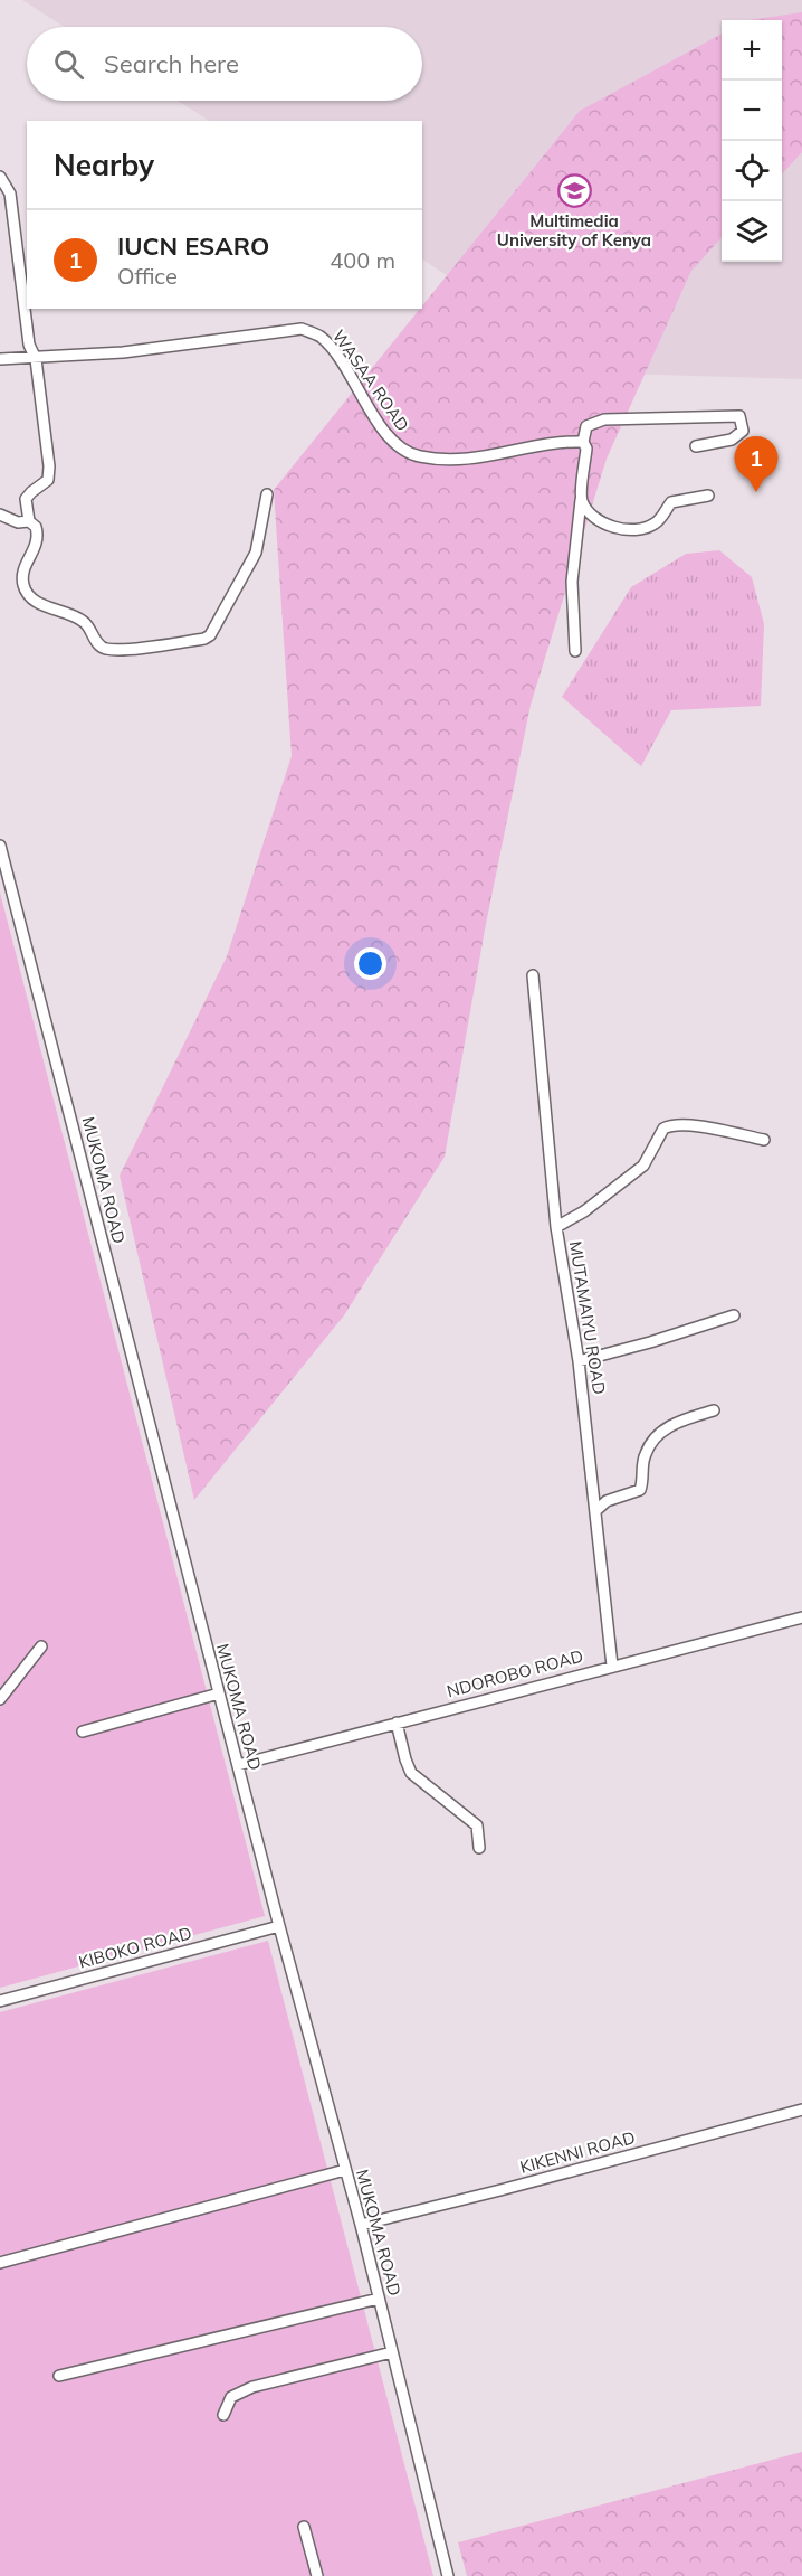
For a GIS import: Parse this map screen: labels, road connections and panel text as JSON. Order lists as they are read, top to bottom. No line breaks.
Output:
{"streets":{"street":["WASAA ROAD","MUKOMA ROAD","MUTAMAIYU ROAD","NDOROBO ROAD","KIBOKO ROAD","KIKENNI ROAD"]},"crossings":[["MUKOMA ROAD","NDOROBO ROAD"],["MUKOMA ROAD","KIBOKO ROAD"],["MUKOMA ROAD","KIKENNI ROAD"],["MUTAMAIYU ROAD","NDOROBO ROAD"]],"places":{"school or university":["Multimedia University of Kenya"]},"page":{"map_buttons":["+","−"],"search":"Search here","heading":"Nearby","list":[{"mark":"1","name":"IUCN ESARO","note":"Office","value":"400 m"}],"pins":"1"}}
